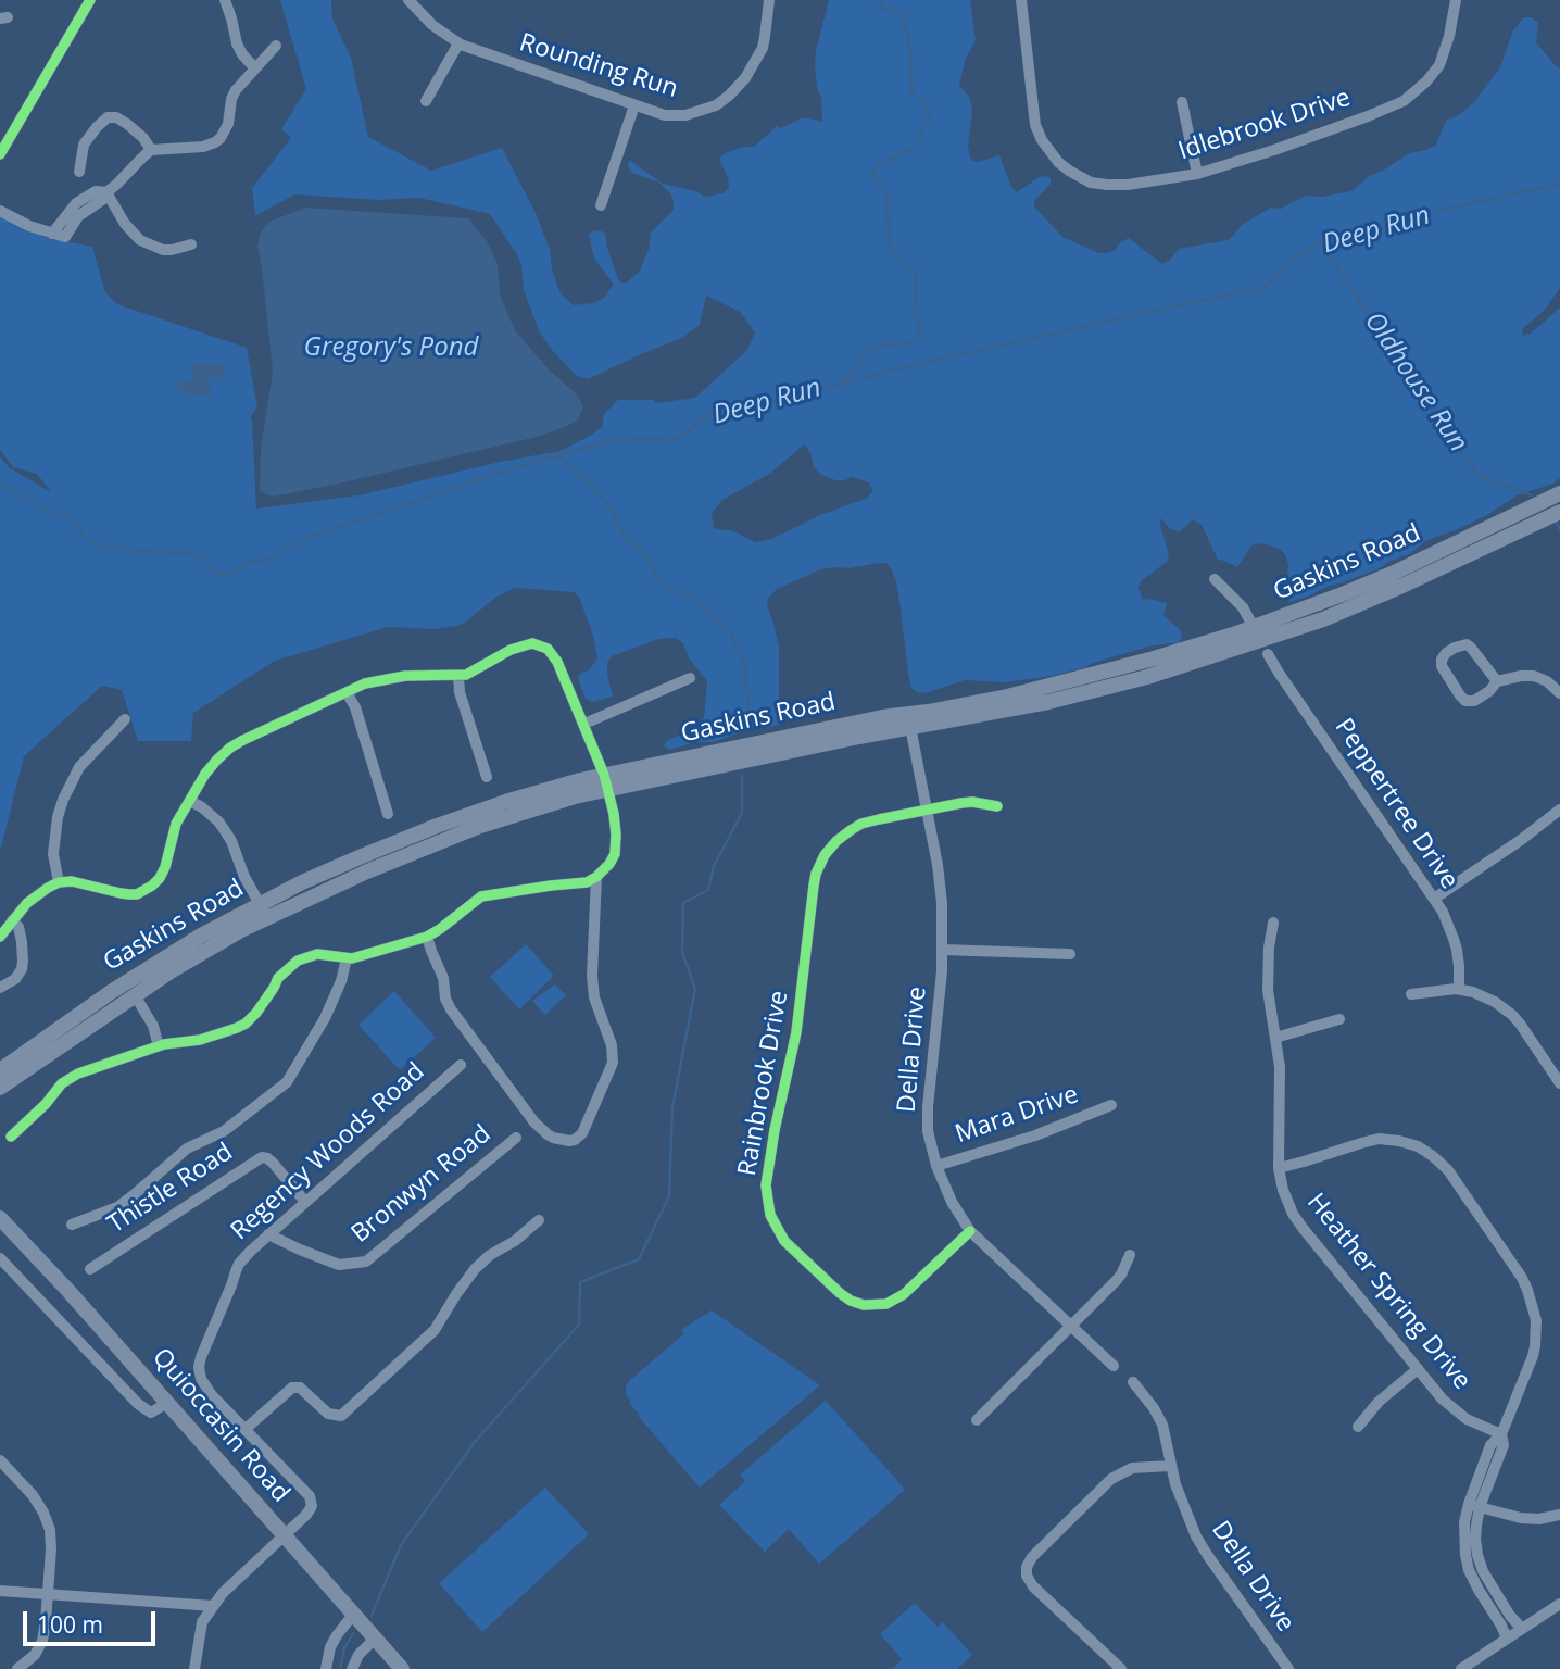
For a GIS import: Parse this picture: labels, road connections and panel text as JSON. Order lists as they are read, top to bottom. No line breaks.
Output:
{"streets":{"main road":["Gaskins Road","Quioccasin Road"],"street":["Rounding Run","Idlebrook Drive","Peppertree Drive","Della Drive","Rainbrook Drive","Mara Drive","Regency Woods Road","Bronwyn Road","Thistle Road","Heather Spring Drive"]},"crossings":[["Gaskins Road","Peppertree Drive"],["Gaskins Road","Della Drive"],["Della Drive","Rainbrook Drive"],["Della Drive","Mara Drive"],["Regency Woods Road","Bronwyn Road"],["Regency Woods Road","Thistle Road"],["Regency Woods Road","Quioccasin Road"]],"water":["Deep Run","Gregory's Pond","Oldhouse Run"],"scale_bar":"100 m"}
